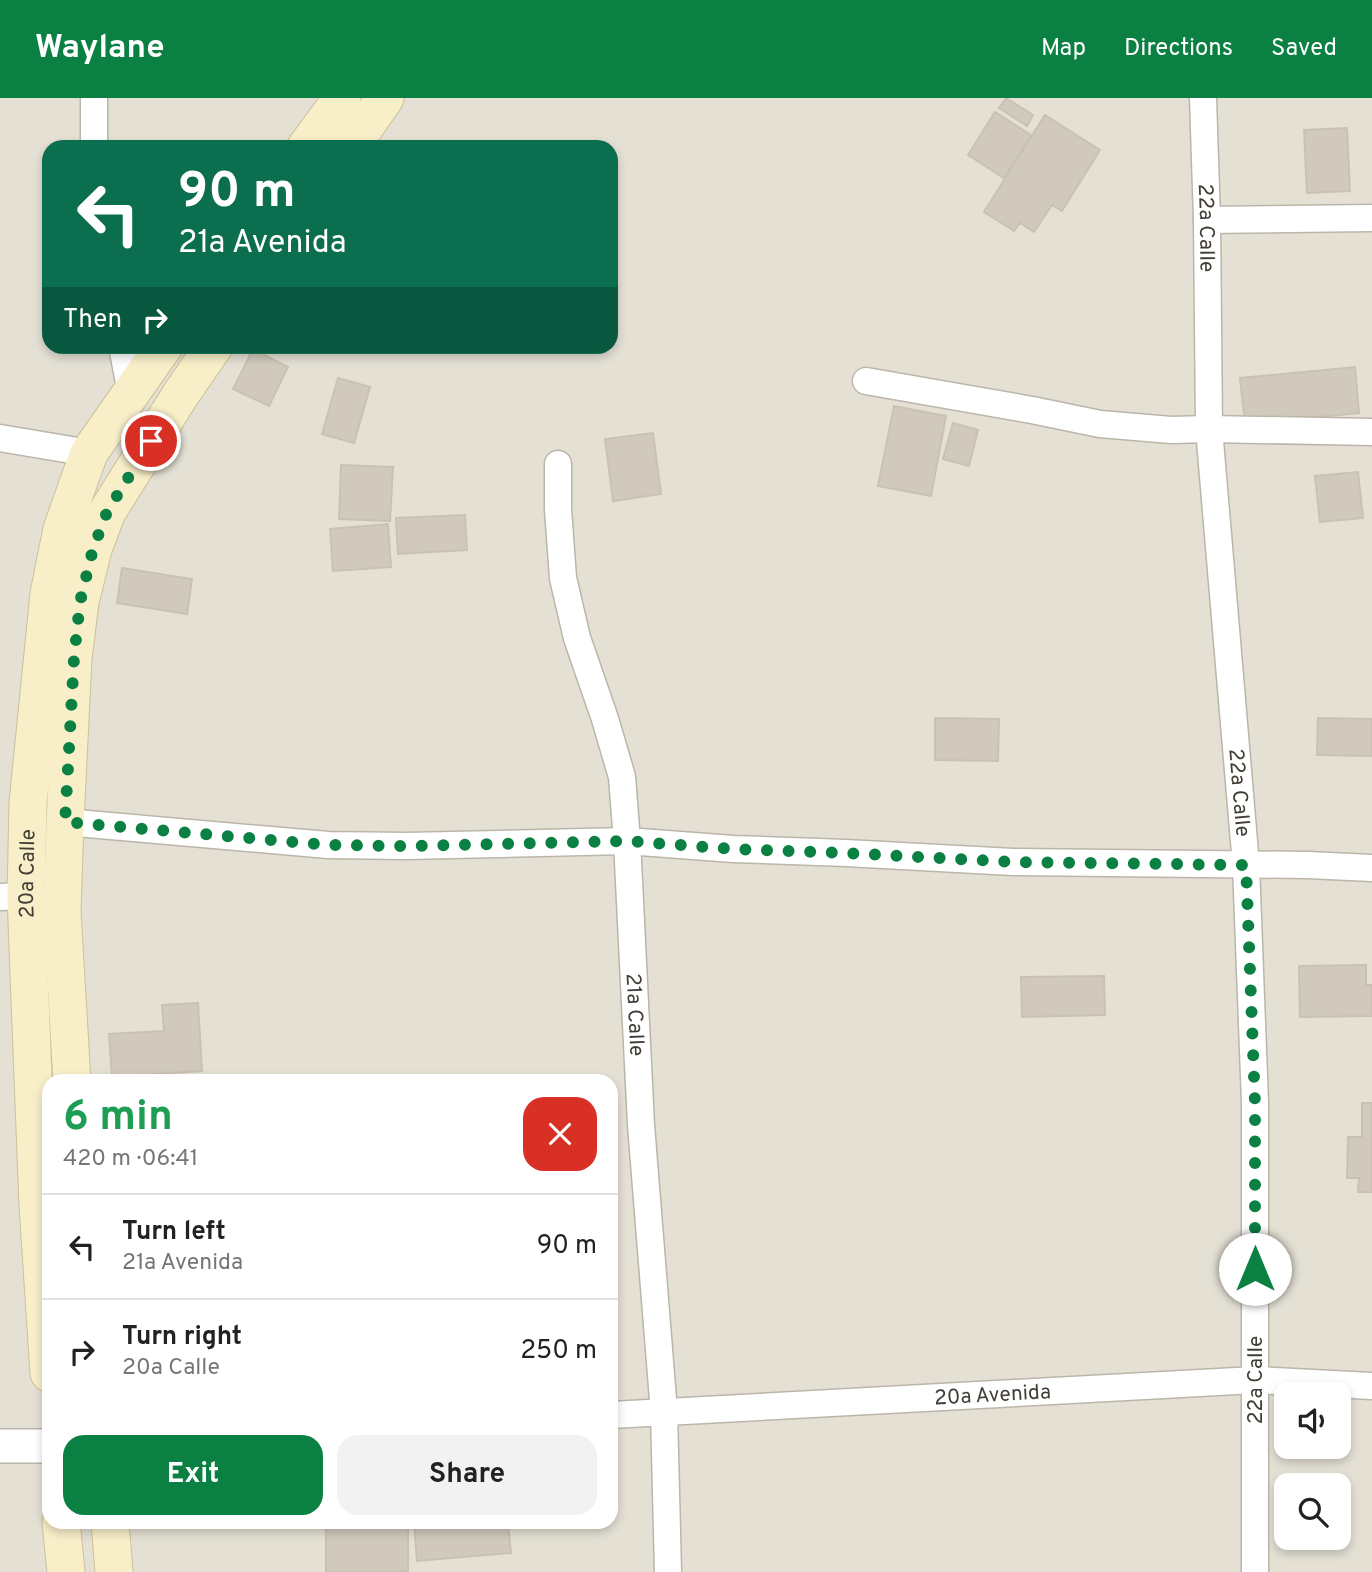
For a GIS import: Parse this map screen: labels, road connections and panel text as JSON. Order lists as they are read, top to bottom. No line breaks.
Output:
{"streets":{"main road":["20a Calle"],"street":["22a Calle","21a Calle","20a Avenida"]},"crossings":[["22a Calle","20a Avenida"],["21a Calle","20a Avenida"]],"page":{"header":"Waylane","nav":["Map","Directions","Saved"],"turn":["90 m","21a Avenida"],"then":"Then","heading":["6 min","420 m · 06:41"],"list":[{"name":"Turn left","note":"21a Avenida","value":"90 m"},{"name":"Turn right","note":"20a Calle","value":"250 m"}],"buttons":["Exit","Share"]}}
